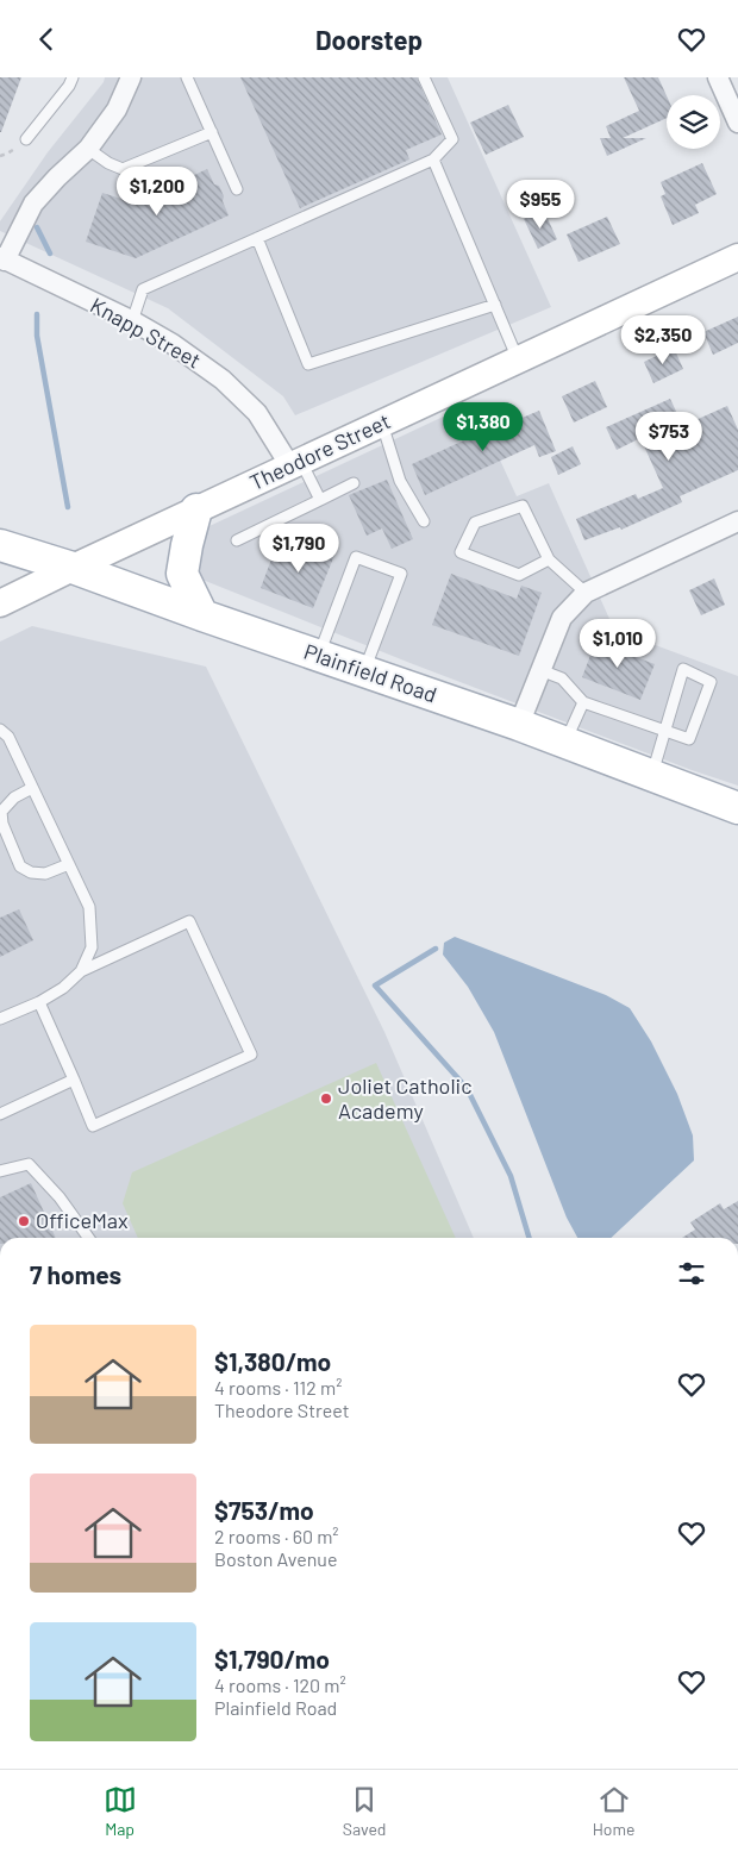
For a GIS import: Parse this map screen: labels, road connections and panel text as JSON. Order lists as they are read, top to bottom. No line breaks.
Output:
{"streets":{"main road":["Theodore Street","Plainfield Road"],"street":["Knapp Street"]},"crossings":[["Knapp Street","Theodore Street"],["Theodore Street","Plainfield Road"]],"places":["Joliet Catholic Academy","OfficeMax"],"page":{"header":"Doorstep","price":["$1,200","$955","$2,350","$1,380","$753","$1,790","$1,010"],"heading":"7 homes","list":[{"name":"$1,380/mo","note":"4 rooms · 112 m² · Theodore Street"},{"name":"$753/mo","note":"2 rooms · 60 m² · Boston Avenue"},{"name":"$1,790/mo","note":"4 rooms · 120 m² · Plainfield Road"}],"tabs":["Map","Saved","Home"]}}
